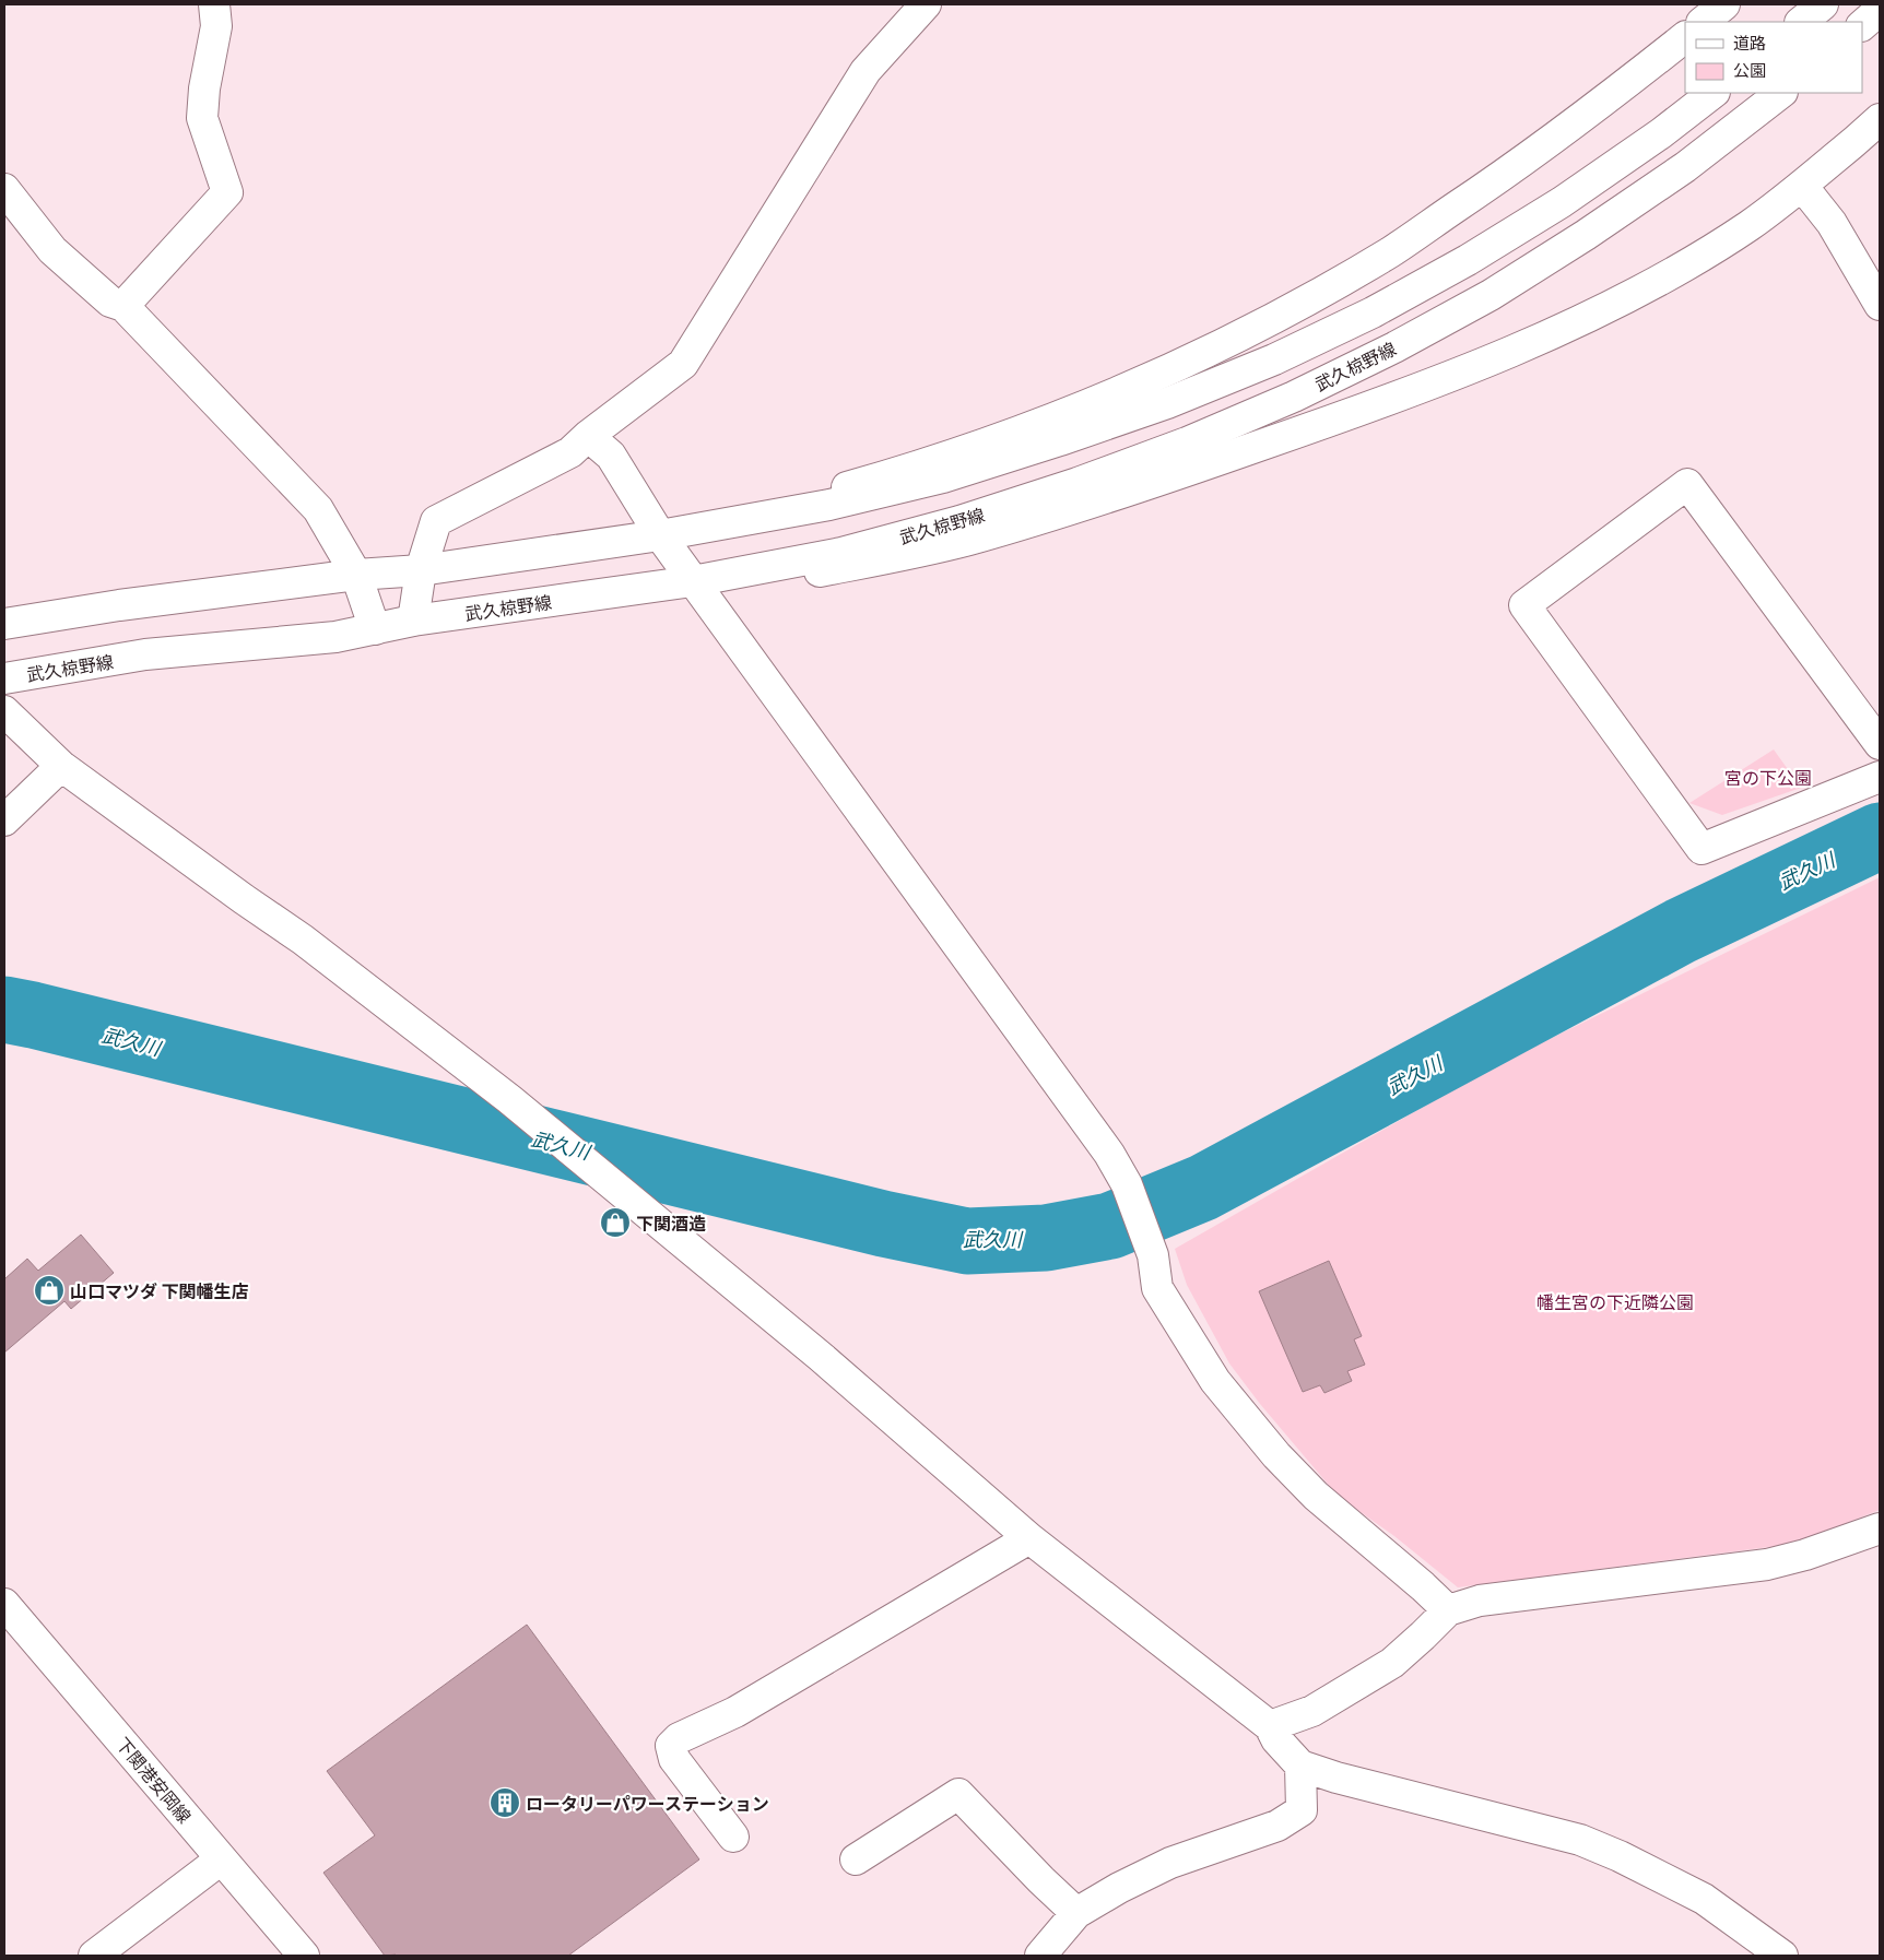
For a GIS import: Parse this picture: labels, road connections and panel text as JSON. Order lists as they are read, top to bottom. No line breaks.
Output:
{"streets":{"street":["武久椋野線","下関港安岡線"]},"water":["武久川"],"parks":["宮の下公園","幡生宮の下近隣公園"],"places":{"shop":["下関酒造","山口マツダ 下関幡生店"],"building":["ロータリーパワーステーション"]},"legend":["道路","公園"]}
